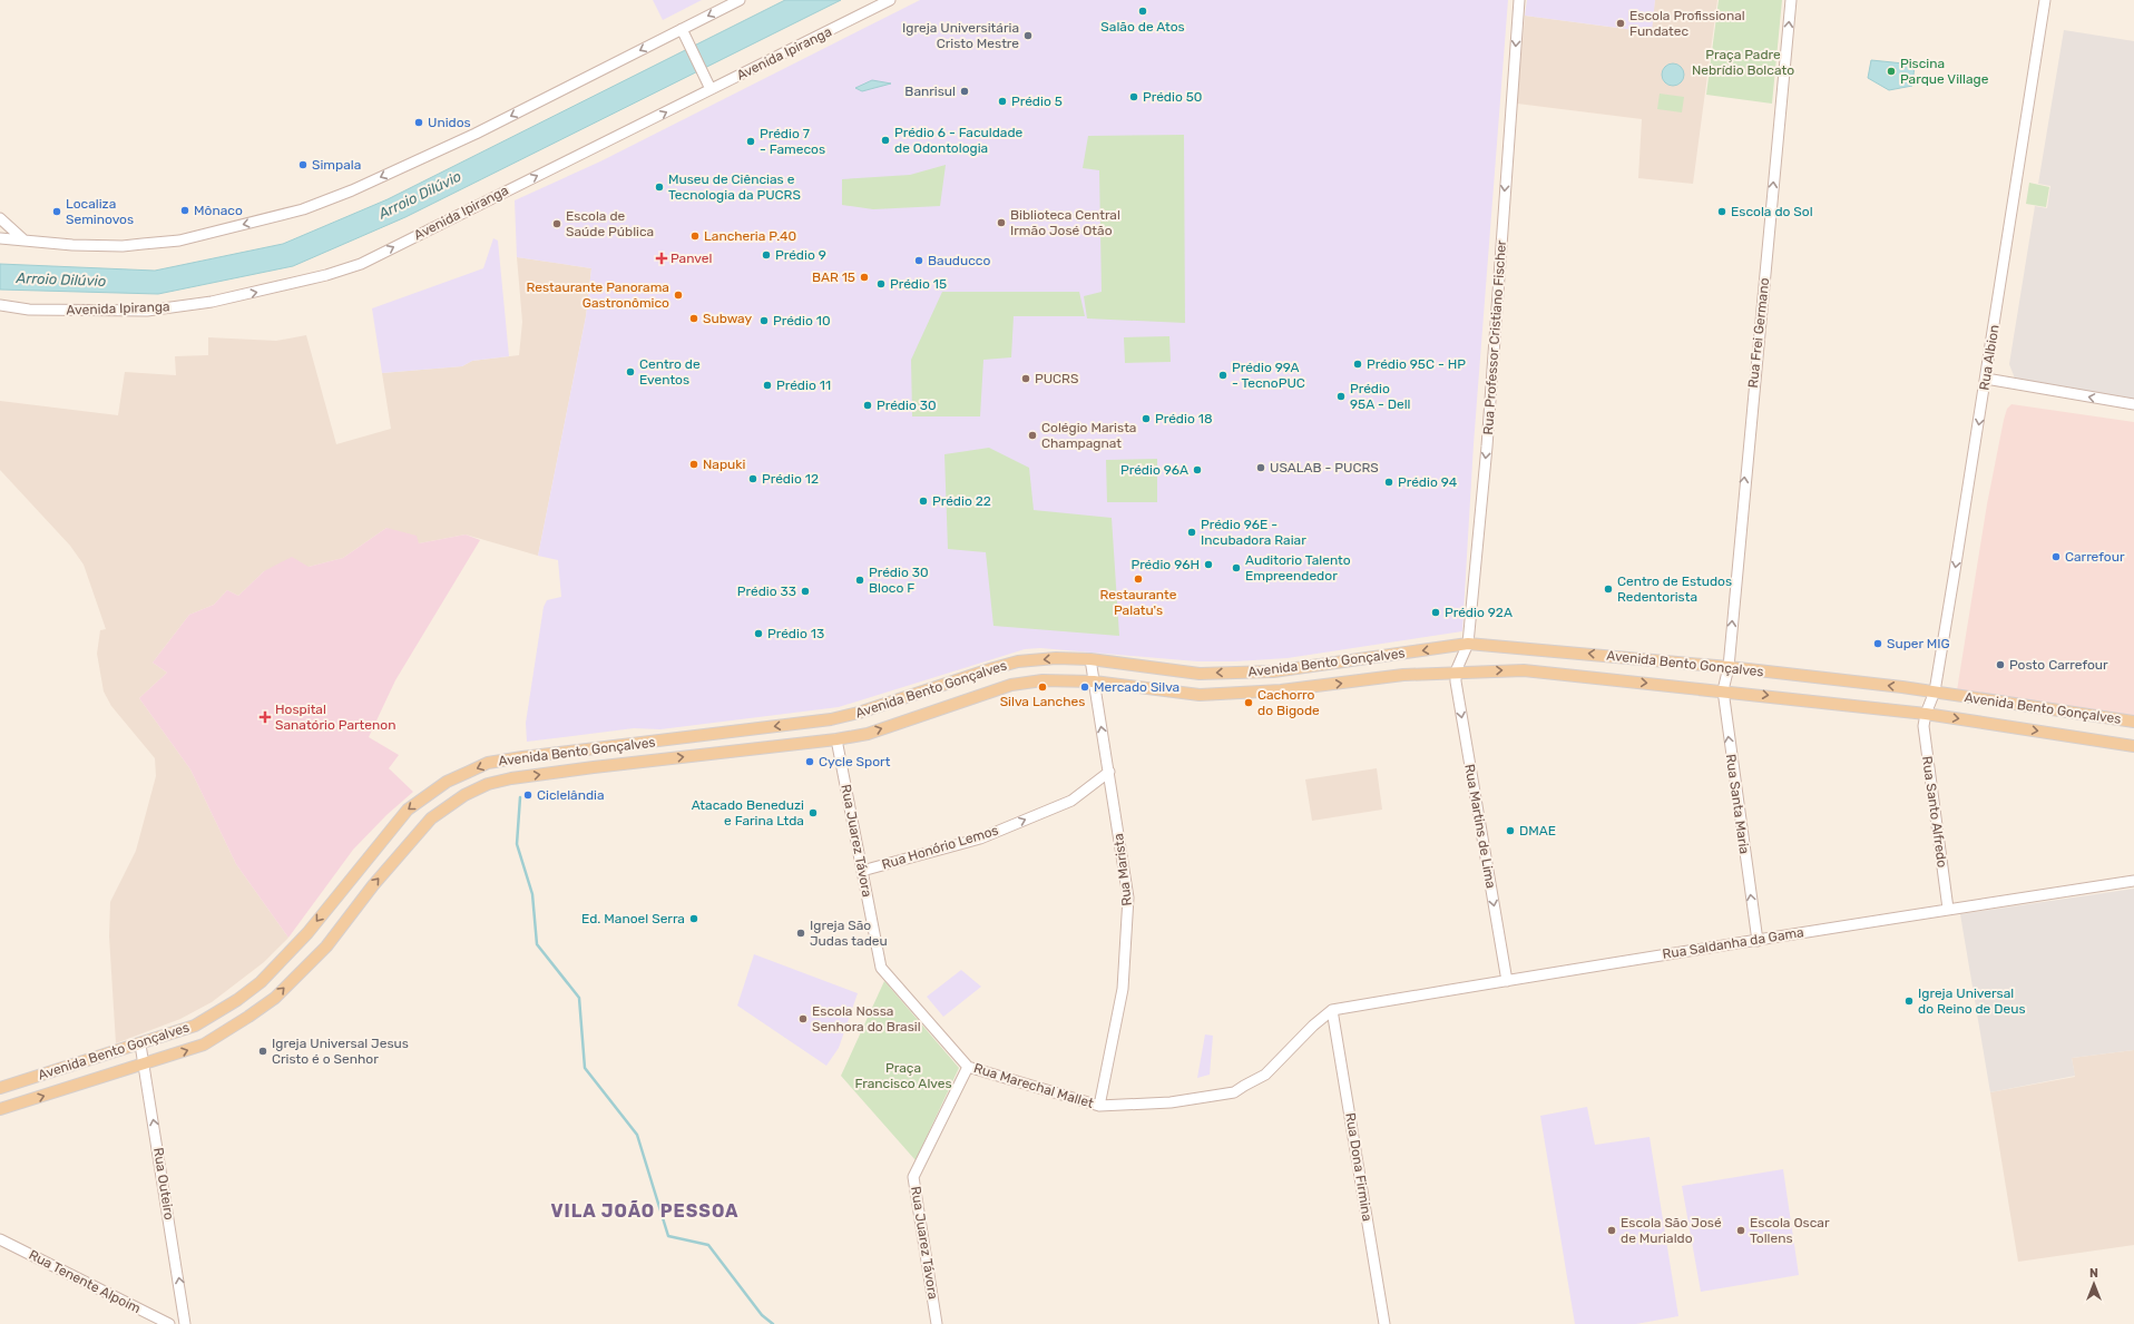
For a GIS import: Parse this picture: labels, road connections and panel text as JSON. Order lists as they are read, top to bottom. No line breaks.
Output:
{"streets":{"main road":["Avenida Bento Gonçalves"],"street":["Avenida Ipiranga","Rua Frei Germano","Rua Professor Cristiano Fischer","Rua Albion","Rua Santa Maria","Rua Santo Alfredo","Rua Martins de Lima","Rua Juarez Távora","Rua Honório Lemos","Rua Marista","Rua Saldanha da Gama","Rua Marechal Mallet","Rua Dona Firmina","Rua Outeiro","Rua Tenente Alpoim"]},"crossings":[["Rua Frei Germano","Avenida Bento Gonçalves"],["Rua Frei Germano","Rua Santa Maria"],["Rua Professor Cristiano Fischer","Avenida Bento Gonçalves"],["Rua Professor Cristiano Fischer","Rua Martins de Lima"],["Rua Albion","Avenida Bento Gonçalves"],["Rua Albion","Rua Santo Alfredo"],["Avenida Bento Gonçalves","Rua Santa Maria"],["Avenida Bento Gonçalves","Rua Santo Alfredo"],["Avenida Bento Gonçalves","Rua Martins de Lima"],["Avenida Bento Gonçalves","Rua Juarez Távora"],["Avenida Bento Gonçalves","Rua Marista"],["Avenida Bento Gonçalves","Rua Outeiro"],["Rua Santa Maria","Rua Saldanha da Gama"],["Rua Santo Alfredo","Rua Saldanha da Gama"],["Rua Martins de Lima","Rua Saldanha da Gama"],["Rua Juarez Távora","Rua Honório Lemos"],["Rua Juarez Távora","Rua Marechal Mallet"],["Rua Honório Lemos","Rua Marista"],["Rua Marista","Rua Marechal Mallet"],["Rua Saldanha da Gama","Rua Marechal Mallet"],["Rua Saldanha da Gama","Rua Dona Firmina"],["Rua Marechal Mallet","Rua Dona Firmina"]],"one_way":["Rua Frei Germano","Rua Professor Cristiano Fischer","Rua Albion","Rua Santa Maria","Rua Martins de Lima","Rua Honório Lemos","Rua Outeiro"],"districts":["VILA JOÃO PESSOA"],"water":["Arroio Dilúvio"],"parks":["Praça Padre Nebrídio Bolcato","Praça Francisco Alves"],"places":{"other":["Salão de Atos","Escola Profissional Fundatec","Igreja Universitária Cristo Mestre","Piscina Parque Village","Banrisul","Prédio 50","Prédio 5","Unidos","Prédio 6 - Faculdade de Odontologia","Prédio 7 - Famecos","Simpala","Museu de Ciências e Tecnologia da PUCRS","Mônaco","Localiza Seminovos","Escola do Sol","Biblioteca Central Irmão José Otão","Escola de Saúde Pública","Lancheria P.40","Prédio 9","Bauducco","BAR 15","Prédio 15","Restaurante Panorama Gastronômico","Subway","Prédio 10","Prédio 95C - HP","Centro de Eventos","Prédio 99A - TecnoPUC","PUCRS","Prédio 11","Prédio 95A - Dell","Prédio 30","Prédio 18","Colégio Marista Champagnat","Napuki","USALAB - PUCRS","Prédio 96A","Prédio 12","Prédio 94","Prédio 22","Prédio 96E - Incubadora Raiar","Carrefour","Prédio 96H","Auditorio Talento Empreendedor","Restaurante Palatu's","Prédio 30 Bloco F","Centro de Estudos Redentorista","Prédio 33","Prédio 92A","Prédio 13","Super MIG","Posto Carrefour","Silva Lanches","Mercado Silva","Cachorro do Bigode","Cycle Sport","Ciclelândia","Atacado Beneduzi e Farina Ltda","DMAE","Ed. Manoel Serra","Igreja São Judas tadeu","Igreja Universal do Reino de Deus","Escola Nossa Senhora do Brasil","Igreja Universal Jesus Cristo é o Senhor","Escola São José de Murialdo","Escola Oscar Tollens"],"health":["Panvel","Hospital Sanatório Partenon"]},"north":"top"}
